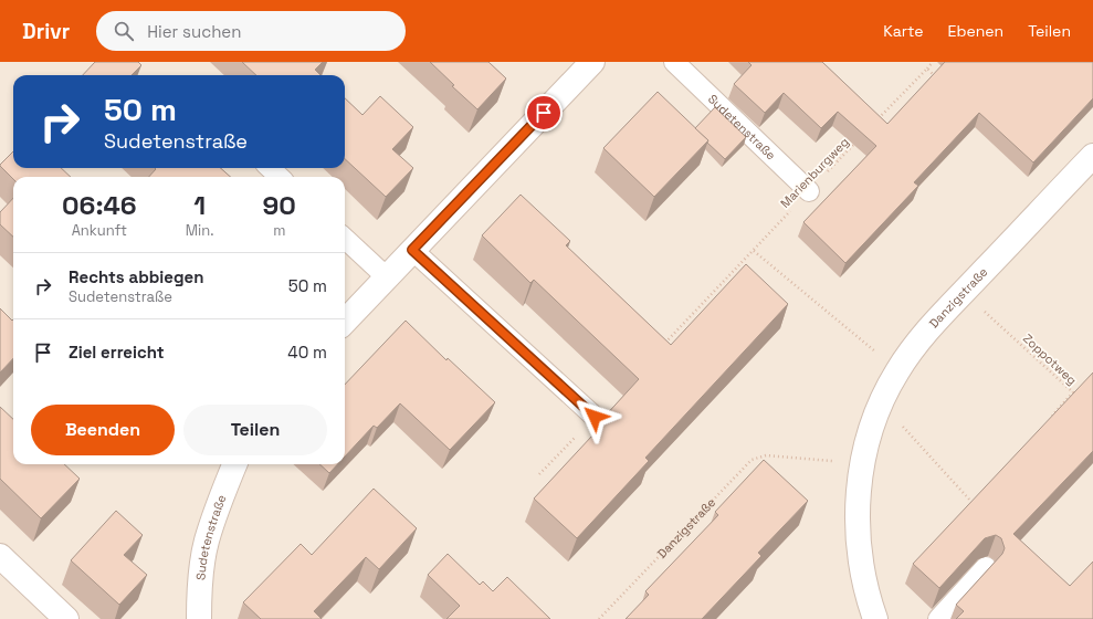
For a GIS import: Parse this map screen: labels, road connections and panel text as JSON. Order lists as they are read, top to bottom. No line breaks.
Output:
{"streets":{"street":["Sudetenstraße","Danzigstraße"],"path":["Marienburgweg","Zoppotweg"]},"crossings":[["Sudetenstraße","Marienburgweg"],["Danzigstraße","Zoppotweg"]],"page":{"header":"Drivr","search":"Hier suchen","nav":["Karte","Ebenen","Teilen"],"turn":["50 m","Sudetenstraße"],"eta":["06:46","Ankunft","1","Min.","90","m"],"list":[{"name":"Rechts abbiegen","note":"Sudetenstraße","value":"50 m"},{"name":"Ziel erreicht","value":"40 m"}],"buttons":["Beenden","Teilen"]}}
